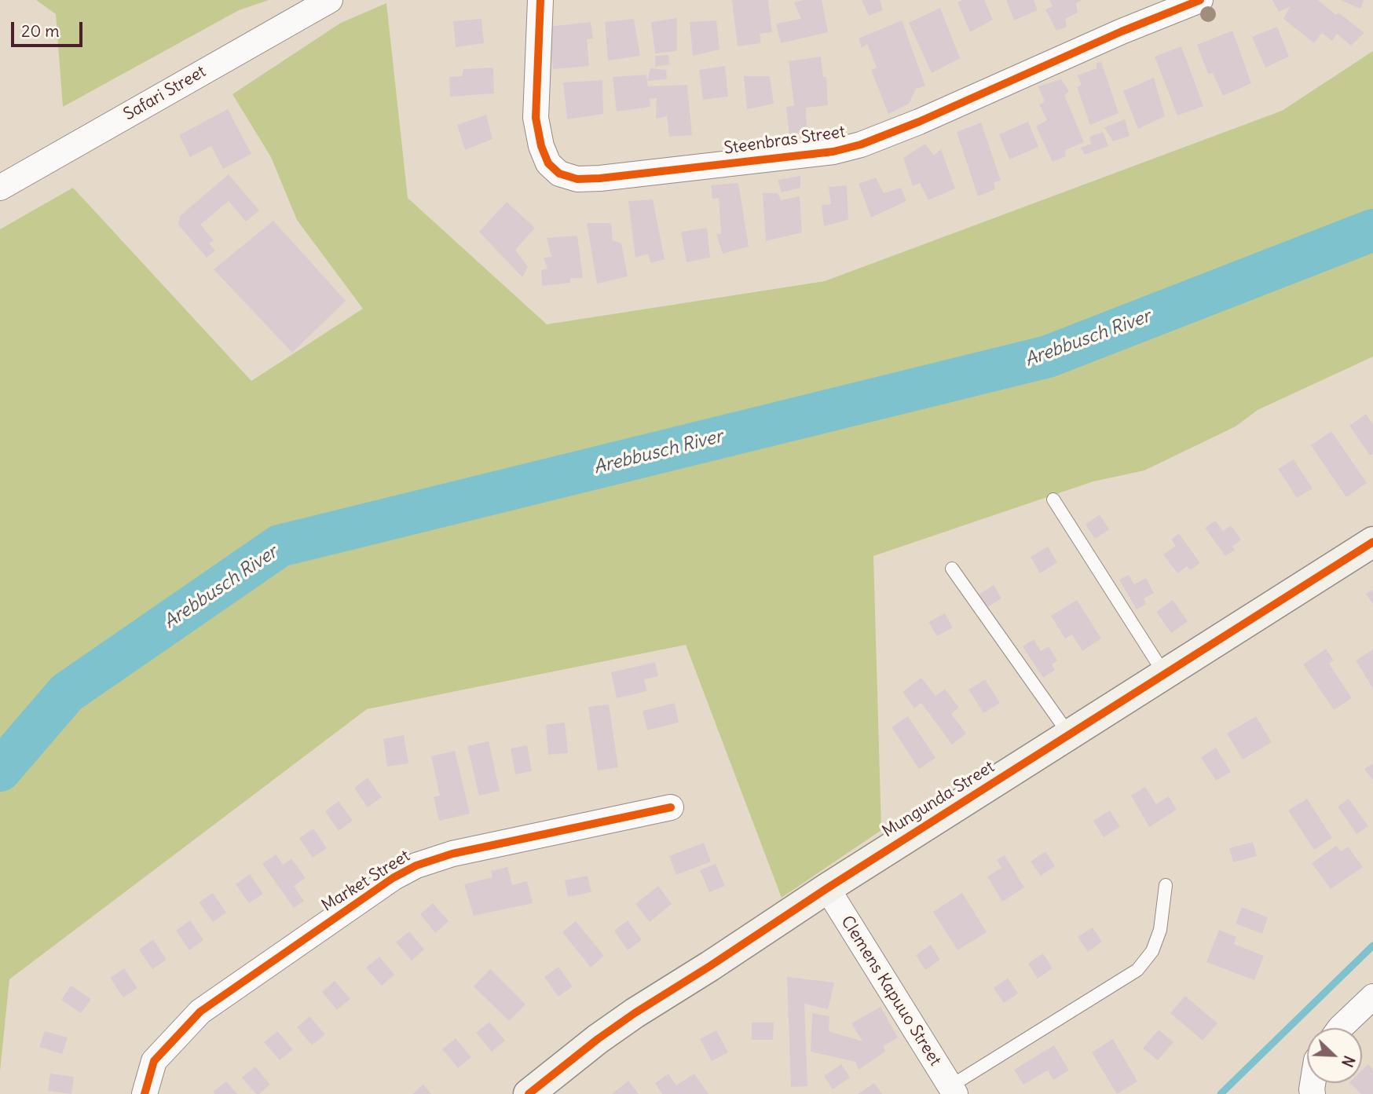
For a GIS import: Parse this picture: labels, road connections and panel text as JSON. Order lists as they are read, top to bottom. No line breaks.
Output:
{"streets":{"street":["Safari Street","Steenbras Street","Mungunda Street","Market Street","Clemens Kapuuo Street"]},"crossings":[["Mungunda Street","Clemens Kapuuo Street"]],"water":["Arebbusch River"],"scale_bar":"20 m","north":"bottom right"}
